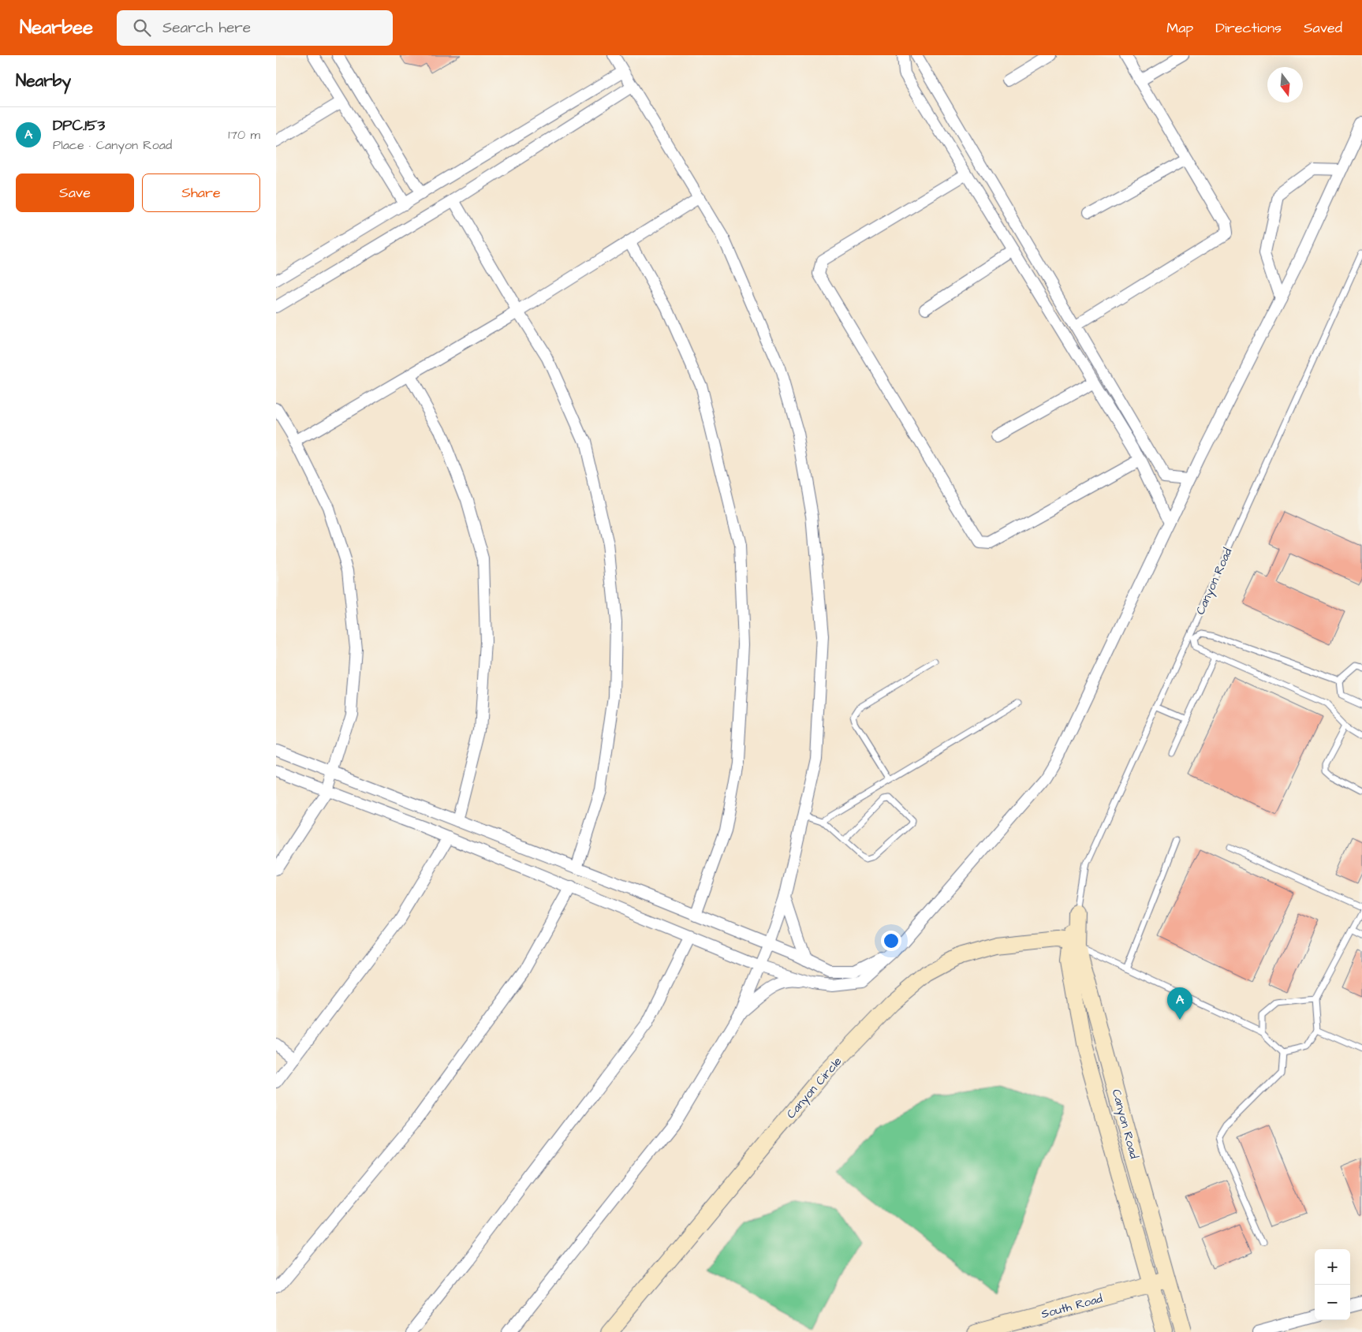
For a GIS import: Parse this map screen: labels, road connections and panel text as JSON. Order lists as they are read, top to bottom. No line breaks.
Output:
{"streets":{"main road":["Canyon Road","Canyon Circle","South Road"]},"crossings":[["Canyon Road","Canyon Circle"],["Canyon Road","South Road"]],"north":"bottom","page":{"header":"Nearbee","search":"Search here","nav":["Map","Directions","Saved"],"heading":"Nearby","list":[{"mark":"A","name":"DPC.153","note":"Place · Canyon Road","value":"170 m"}],"buttons":["Save","Share"],"pins":"A","map_buttons":["+","−"]}}
